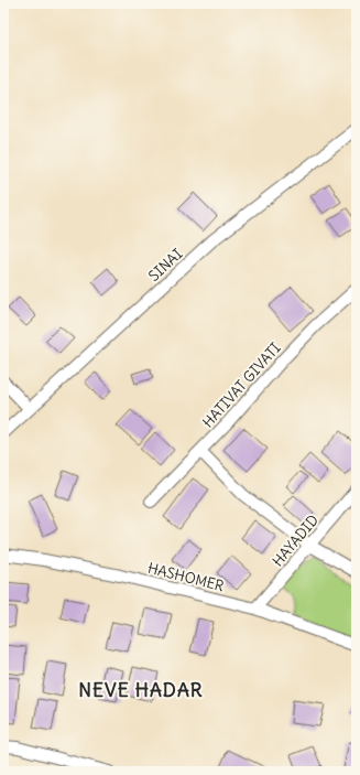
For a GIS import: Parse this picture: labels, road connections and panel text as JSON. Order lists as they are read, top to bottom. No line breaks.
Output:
{"streets":{"street":["SINAI","HATIVAT GIVATI","HAYADID","HASHOMER"]},"crossings":[["HAYADID","HASHOMER"]],"districts":["NEVE HADAR"]}
